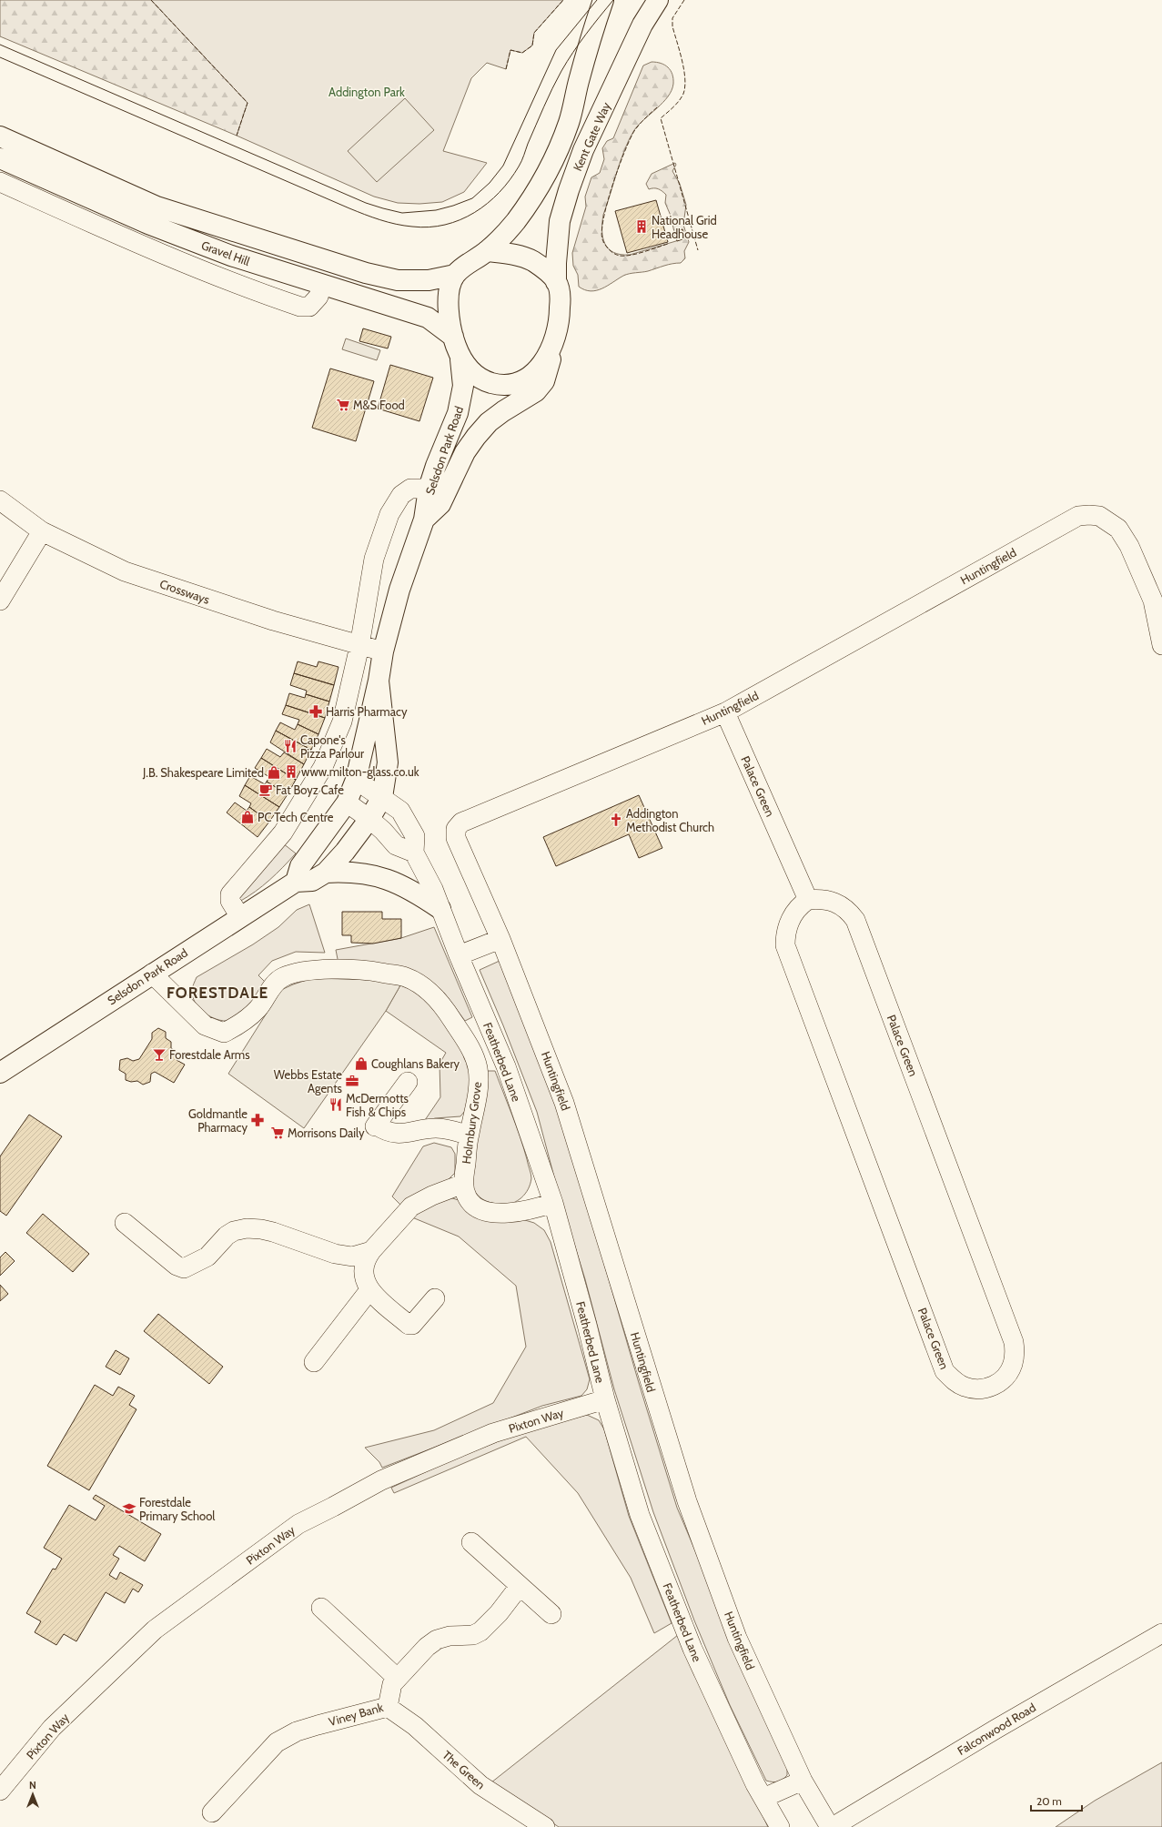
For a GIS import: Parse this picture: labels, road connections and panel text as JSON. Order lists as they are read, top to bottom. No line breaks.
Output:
{"streets":{"main road":["Kent Gate Way","Gravel Hill","Selsdon Park Road"],"street":["Huntingfield","Crossways","Palace Green","Featherbed Lane","Holmbury Grove","Pixton Way","Viney Bank","Falconwood Road","The Green"]},"crossings":[["Kent Gate Way","Gravel Hill"],["Kent Gate Way","Selsdon Park Road"],["Gravel Hill","Selsdon Park Road"],["Selsdon Park Road","Crossways"],["Selsdon Park Road","Featherbed Lane"],["Selsdon Park Road","Holmbury Grove"],["Huntingfield","Palace Green"],["Featherbed Lane","Holmbury Grove"],["Featherbed Lane","Pixton Way"],["Viney Bank","The Green"]],"districts":["FORESTDALE"],"parks":["Addington Park"],"places":{"building":["National Grid Headhouse","www.milton-glass.co.uk"],"supermarket":["M&S Food","Morrisons Daily"],"pharmacy":["Harris Pharmacy","Goldmantle Pharmacy"],"restaurant":["Capone's Pizza Parlour","McDermotts Fish & Chips"],"shop":["J.B. Shakespeare Limited","PC Tech Centre","Coughlans Bakery"],"cafe":["Fat Boyz Cafe"],"church":["Addington Methodist Church"],"bar":["Forestdale Arms"],"office":["Webbs Estate Agents"],"school or university":["Forestdale Primary School"]},"scale_bar":"20 m","north":"top"}
